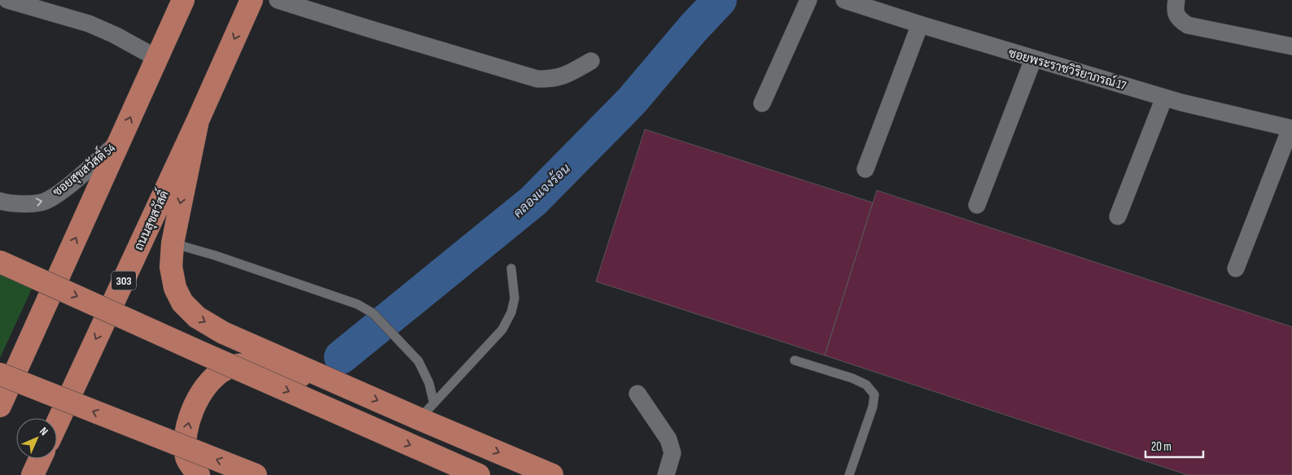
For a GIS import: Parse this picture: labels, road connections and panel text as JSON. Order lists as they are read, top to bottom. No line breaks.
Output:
{"streets":{"main road":["ถนนสุขสวัสดิ์","303"],"street":["ซอยพระราชวิริยาภรณ์ 17","ซอยสุขสวัสดิ์ 54"]},"one_way":["ซอยสุขสวัสดิ์ 54"],"water":["คลองแจงร้อน"],"scale_bar":"20 m","north":"top right"}
